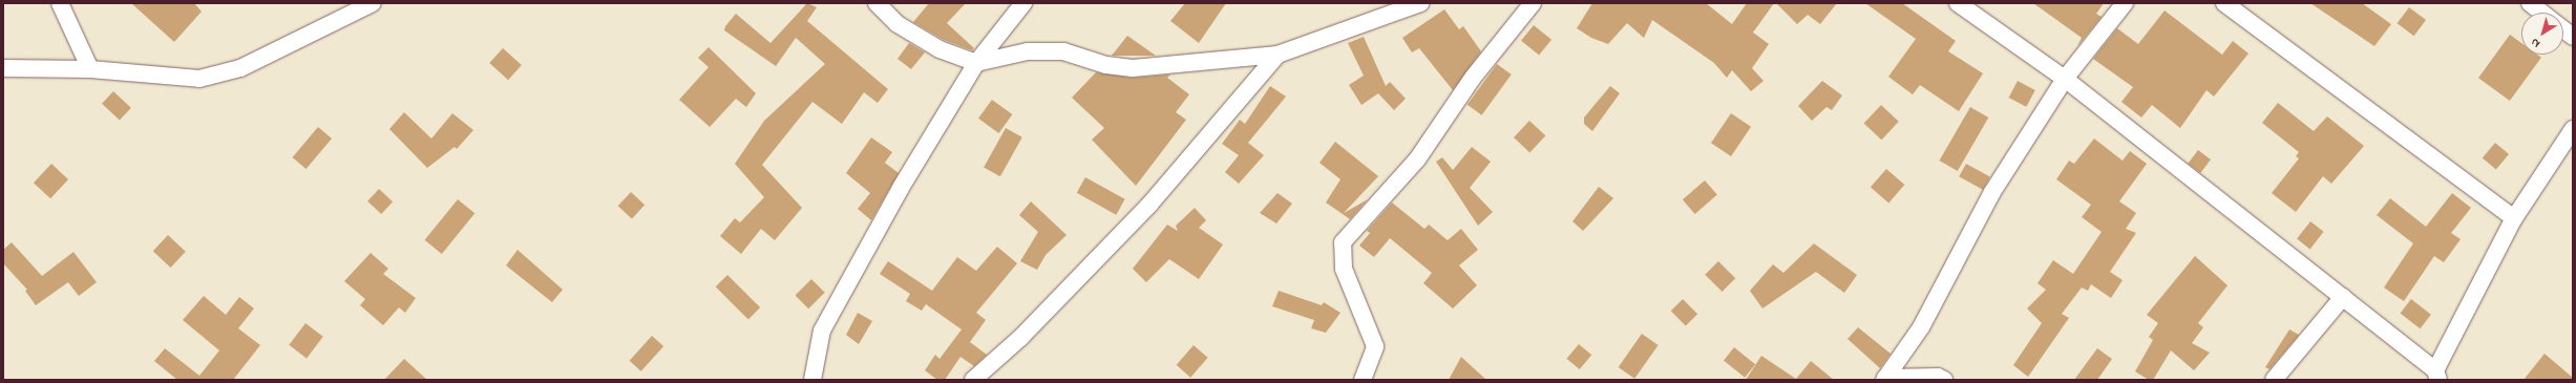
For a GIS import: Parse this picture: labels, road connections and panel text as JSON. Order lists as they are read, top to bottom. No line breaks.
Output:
{"north":"bottom left"}
